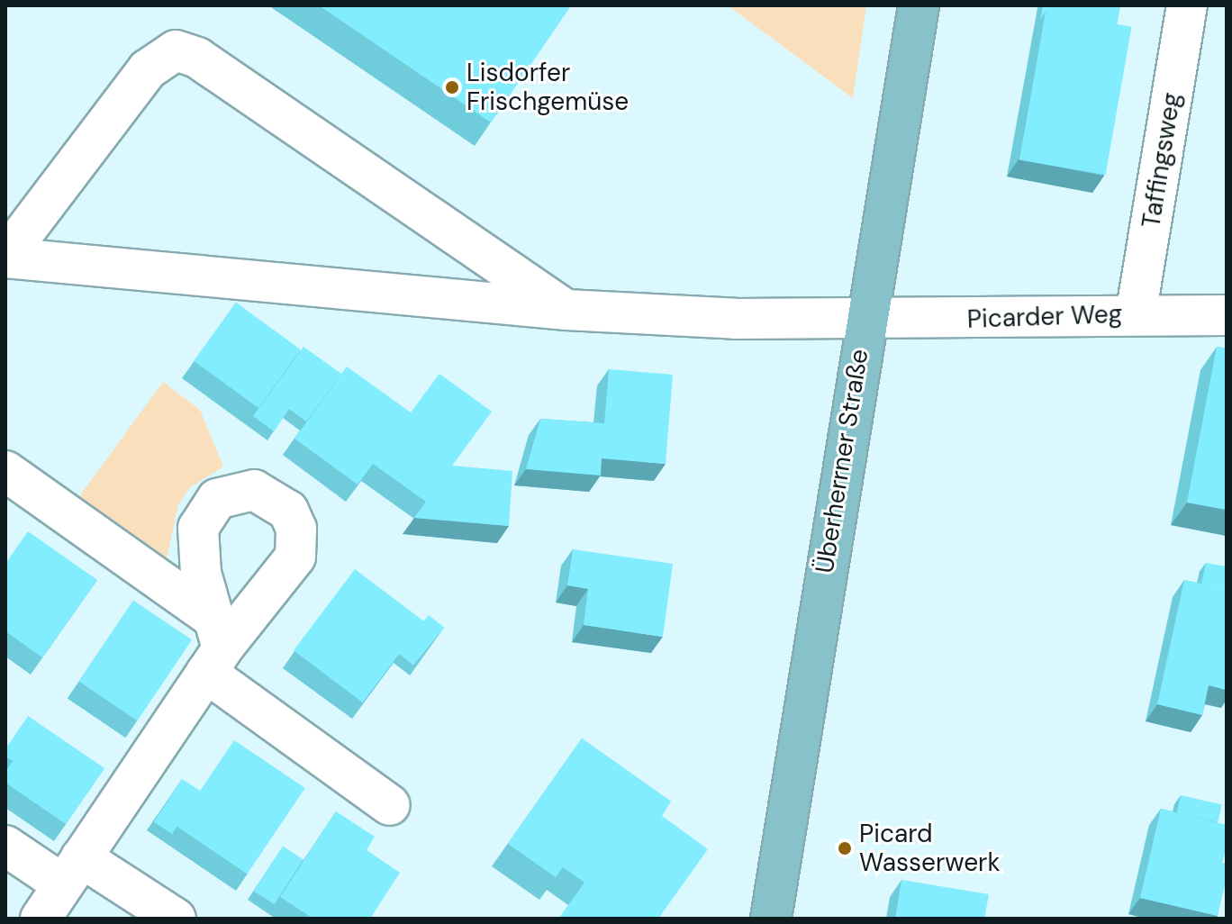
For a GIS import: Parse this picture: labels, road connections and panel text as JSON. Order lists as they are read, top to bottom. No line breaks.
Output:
{"streets":{"main road":["Überherrner Straße"],"street":["Taffingsweg","Picarder Weg"]},"crossings":[["Taffingsweg","Picarder Weg"],["Picarder Weg","Überherrner Straße"]],"places":["Lisdorfer Frischgemüse","Picard Wasserwerk"]}
